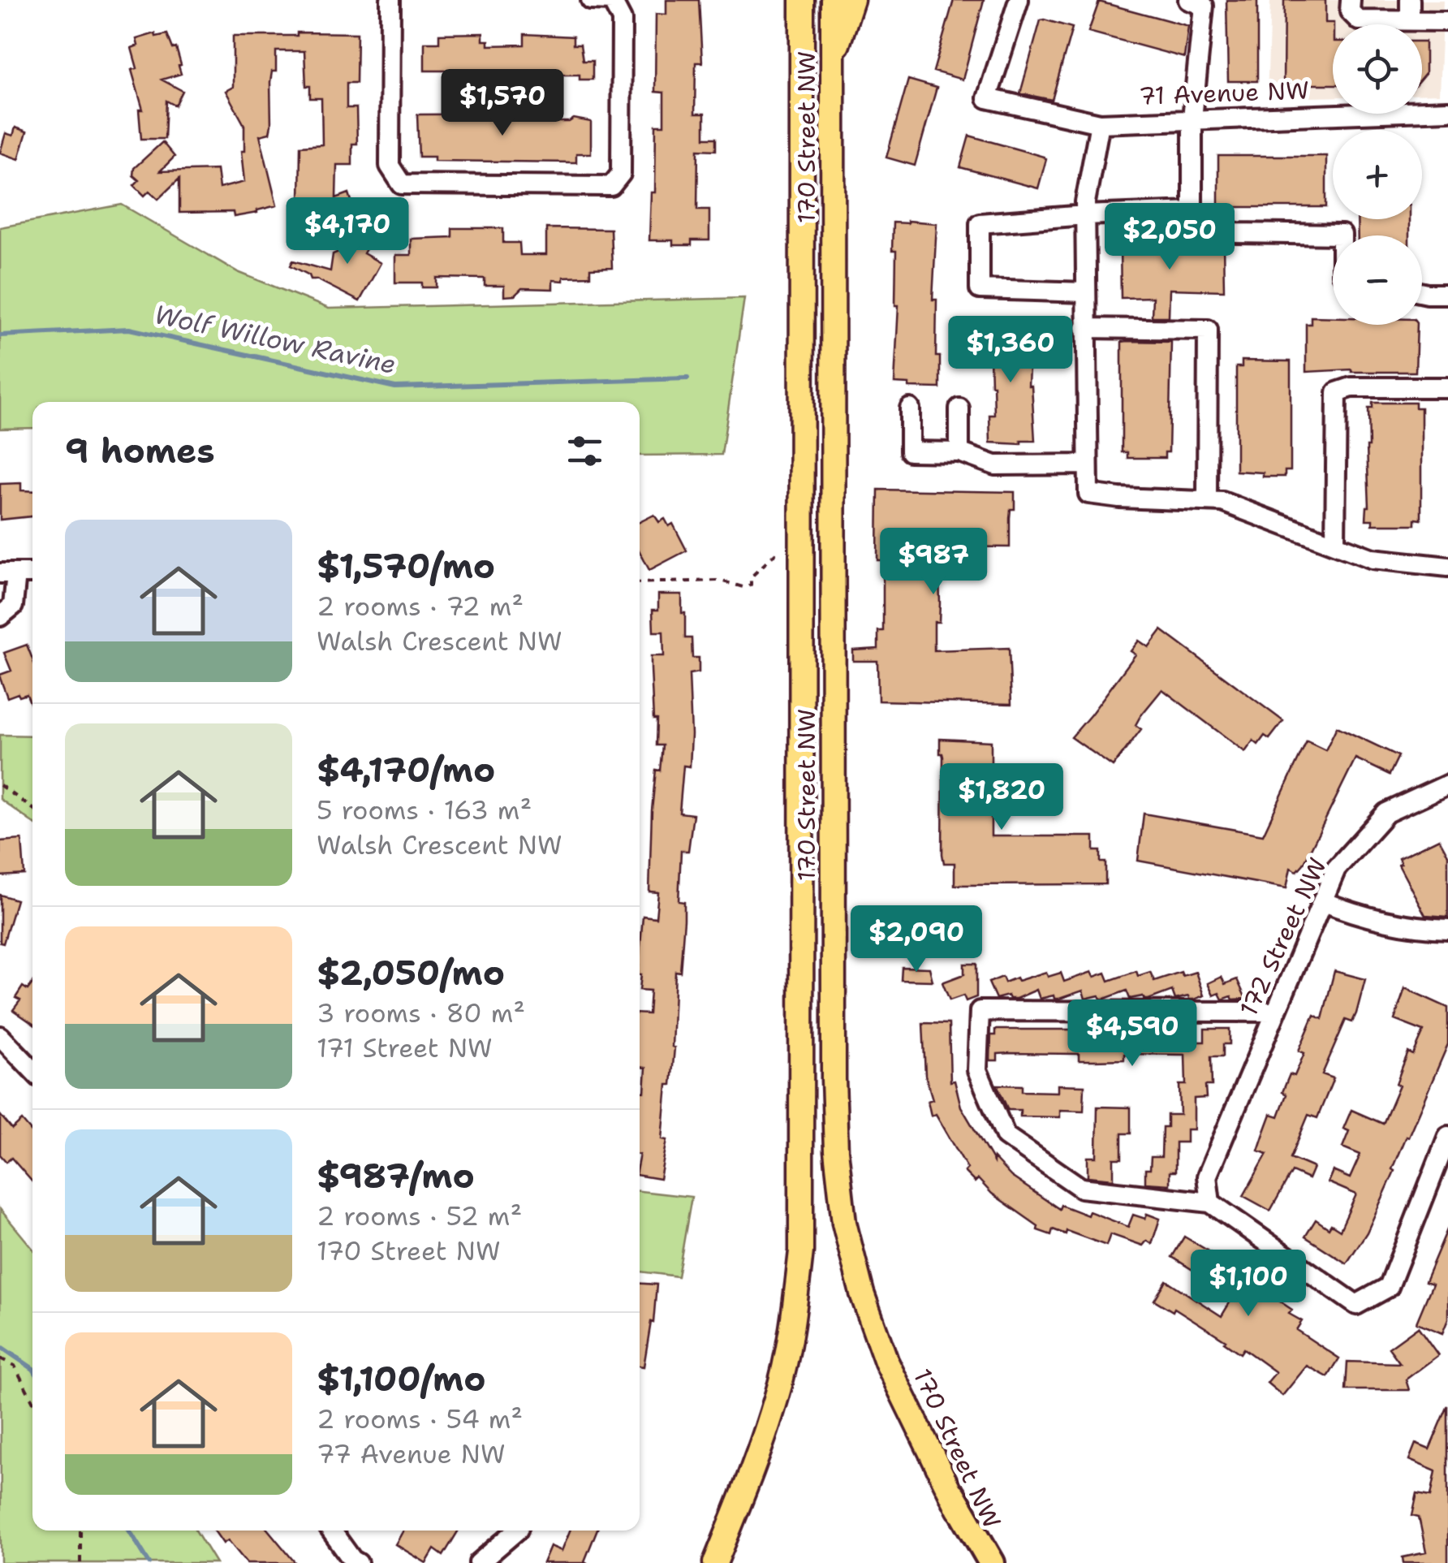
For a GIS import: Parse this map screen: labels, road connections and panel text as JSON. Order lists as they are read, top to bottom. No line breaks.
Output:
{"streets":{"main road":["170 Street NW"],"street":["71 Avenue NW","172 Street NW"]},"water":["Wolf Willow Ravine"],"page":{"map_buttons":["+","−"],"price":["$1,570","$4,170","$2,050","$1,360","$987","$1,820","$2,090","$4,590","$1,100"],"heading":"9 homes","list":[{"name":"$1,570/mo","note":"2 rooms · 72 m² · Walsh Crescent NW"},{"name":"$4,170/mo","note":"5 rooms · 163 m² · Walsh Crescent NW"},{"name":"$2,050/mo","note":"3 rooms · 80 m² · 171 Street NW"},{"name":"$987/mo","note":"2 rooms · 52 m² · 170 Street NW"},{"name":"$1,100/mo","note":"2 rooms · 54 m² · 77 Avenue NW"}]}}
